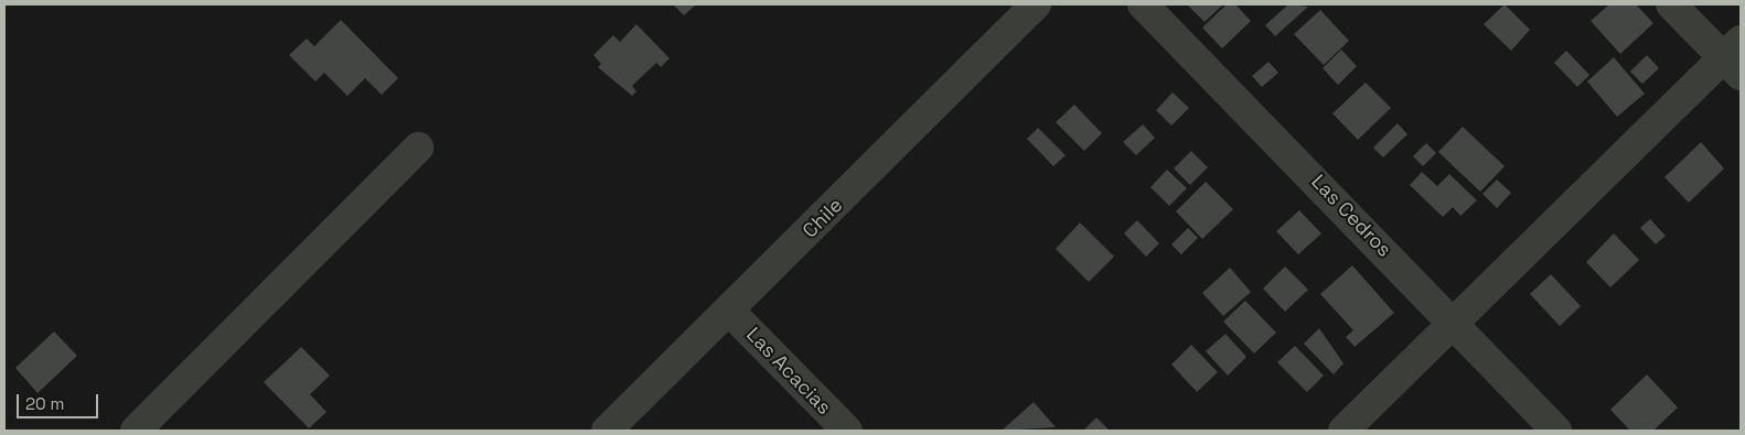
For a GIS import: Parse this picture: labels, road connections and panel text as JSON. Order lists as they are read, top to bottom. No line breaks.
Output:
{"streets":{"street":["Las Cedros","Chile","Las Acacias"]},"crossings":[["Chile","Las Acacias"]],"scale_bar":"20 m"}
